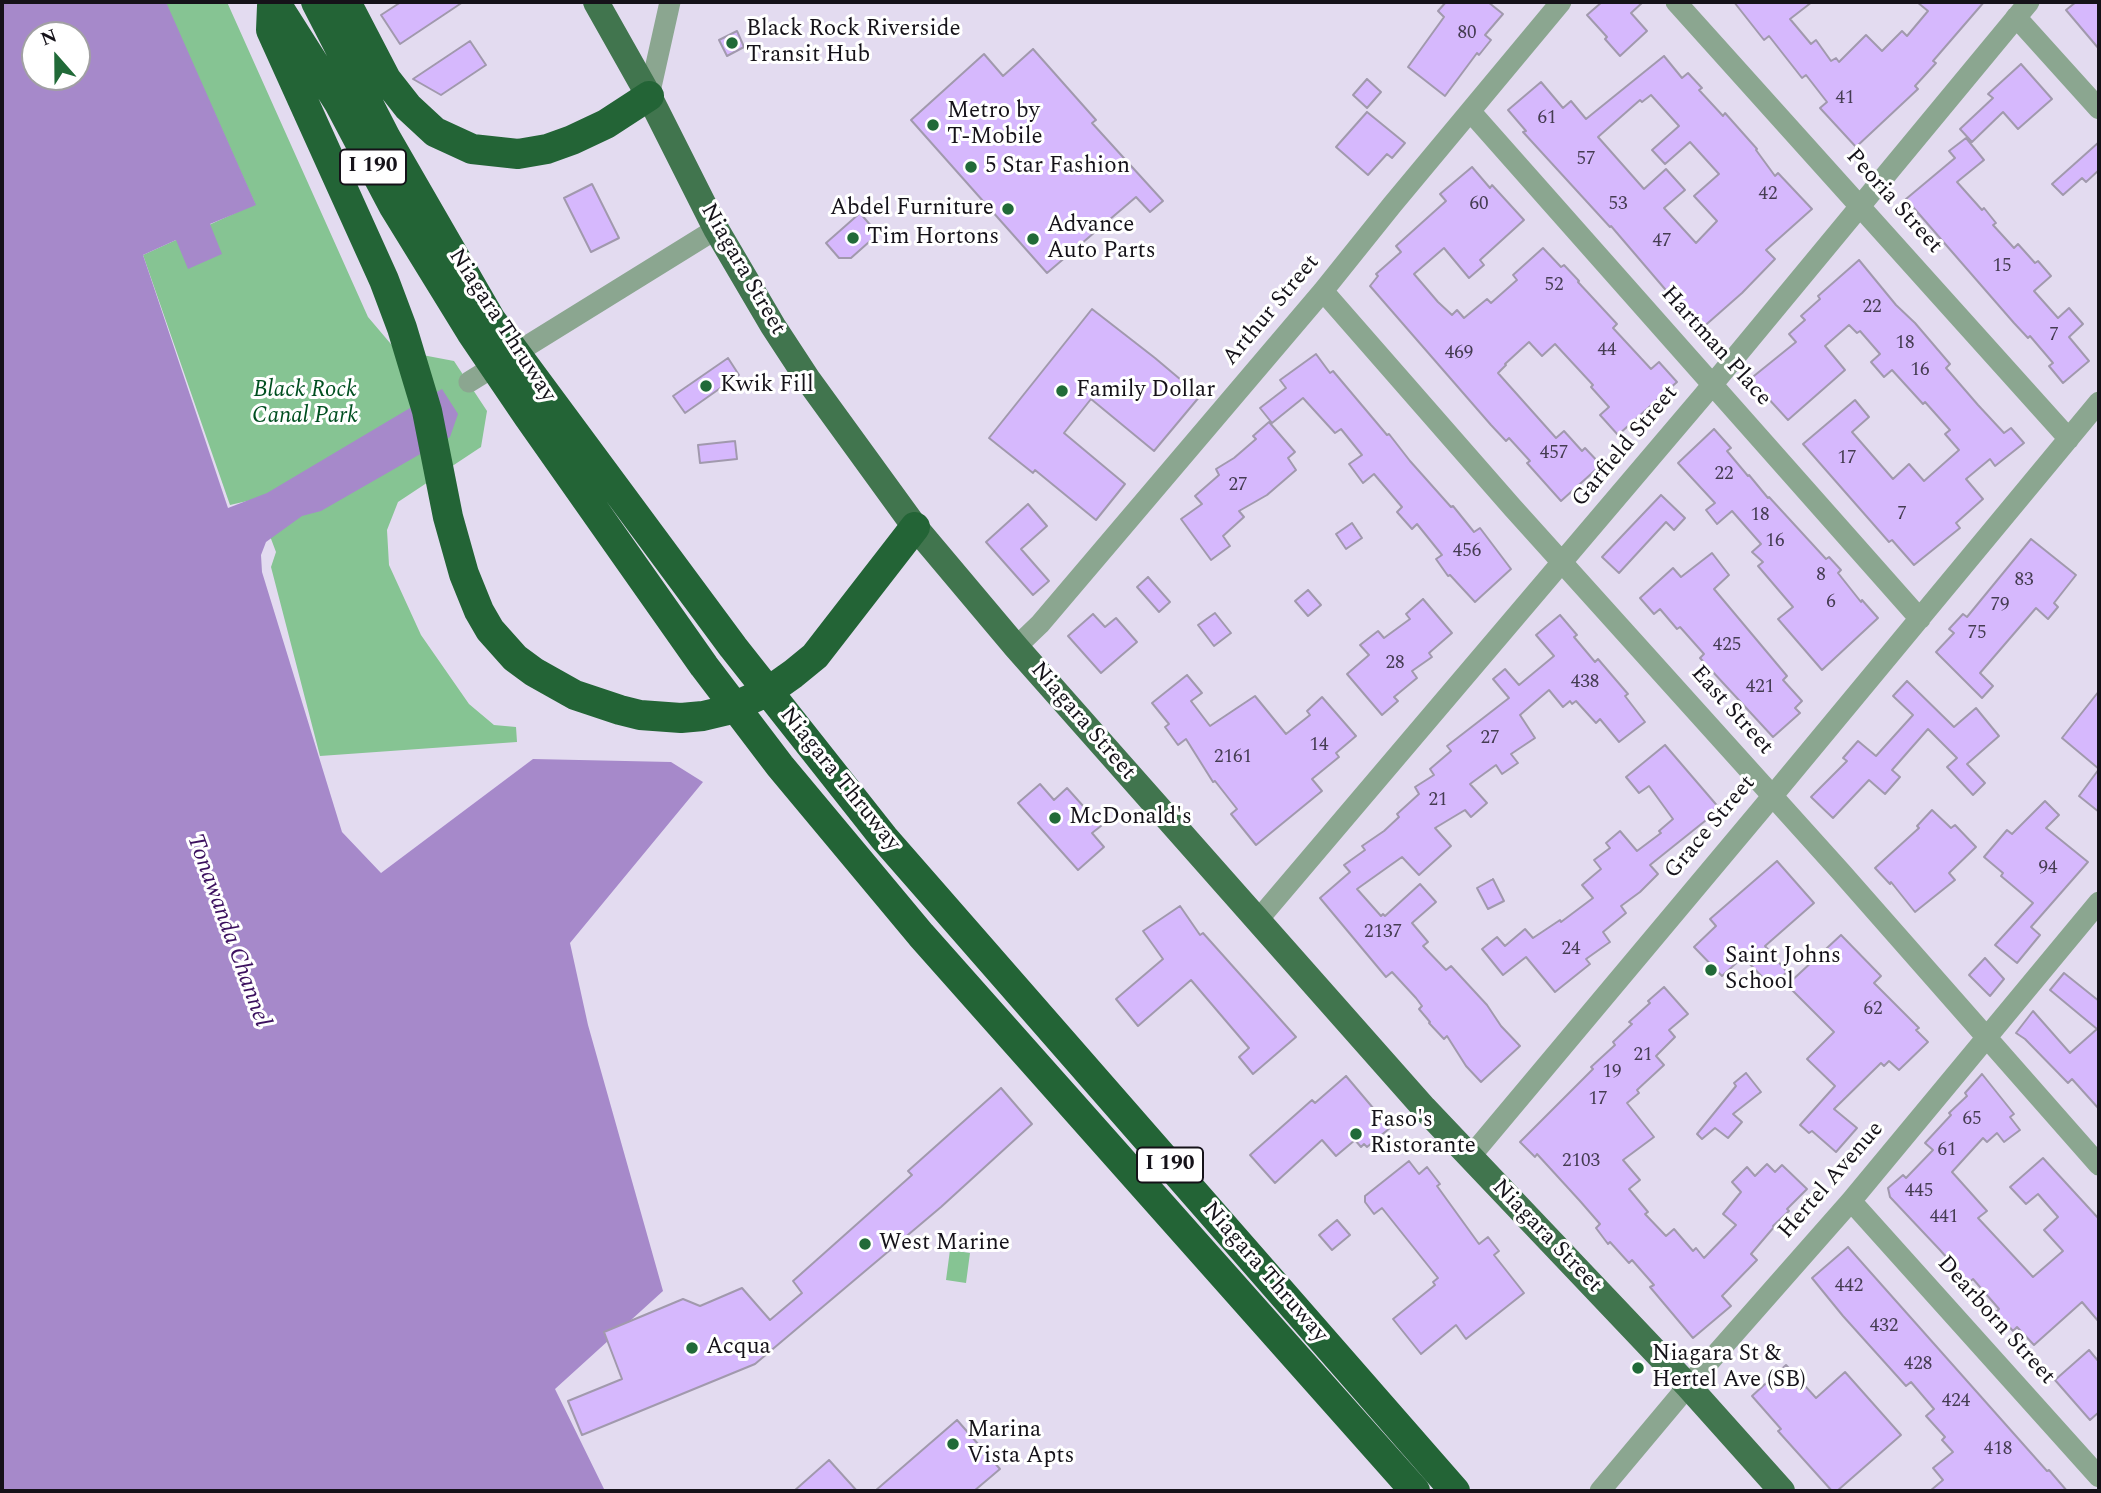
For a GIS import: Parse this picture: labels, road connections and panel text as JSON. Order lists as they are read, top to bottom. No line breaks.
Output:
{"streets":{"highway":["I 190","Niagara Thruway"],"main road":["Niagara Street"],"street":["Peoria Street","Arthur Street","Hartman Place","Garfield Street","East Street","Grace Street","Hertel Avenue","Dearborn Street"]},"crossings":[["Peoria Street","Garfield Street"],["Peoria Street","Grace Street"],["Niagara Street","Arthur Street"],["Niagara Street","Garfield Street"],["Niagara Street","Grace Street"],["Niagara Street","Hertel Avenue"],["Arthur Street","Hartman Place"],["Arthur Street","East Street"],["Hartman Place","Garfield Street"],["Hartman Place","Grace Street"],["Garfield Street","East Street"],["East Street","Grace Street"],["East Street","Hertel Avenue"],["Hertel Avenue","Dearborn Street"]],"water":["Tonawanda Channel"],"parks":["Black Rock Canal Park"],"places":["Black Rock Riverside Transit Hub","Metro by T-Mobile","5 Star Fashion","Abdel Furniture","Tim Hortons","Advance Auto Parts","Kwik Fill","Family Dollar","McDonald's","Saint Johns School","Faso's Ristorante","West Marine","Acqua","Niagara St & Hertel Ave (SB)","Marina Vista Apts"],"house_numbers":["80","41","61","57","42","60","53","47","15","52","22","7","18","44","469","16","457","17","22","27","7","18","16","456","8","83","6","79","75","425","28","438","421","27","14","2161","21","94","2137","24","62","21","19","17","65","61","2103","445","441","442","432","428","424","418"],"north":"top"}
